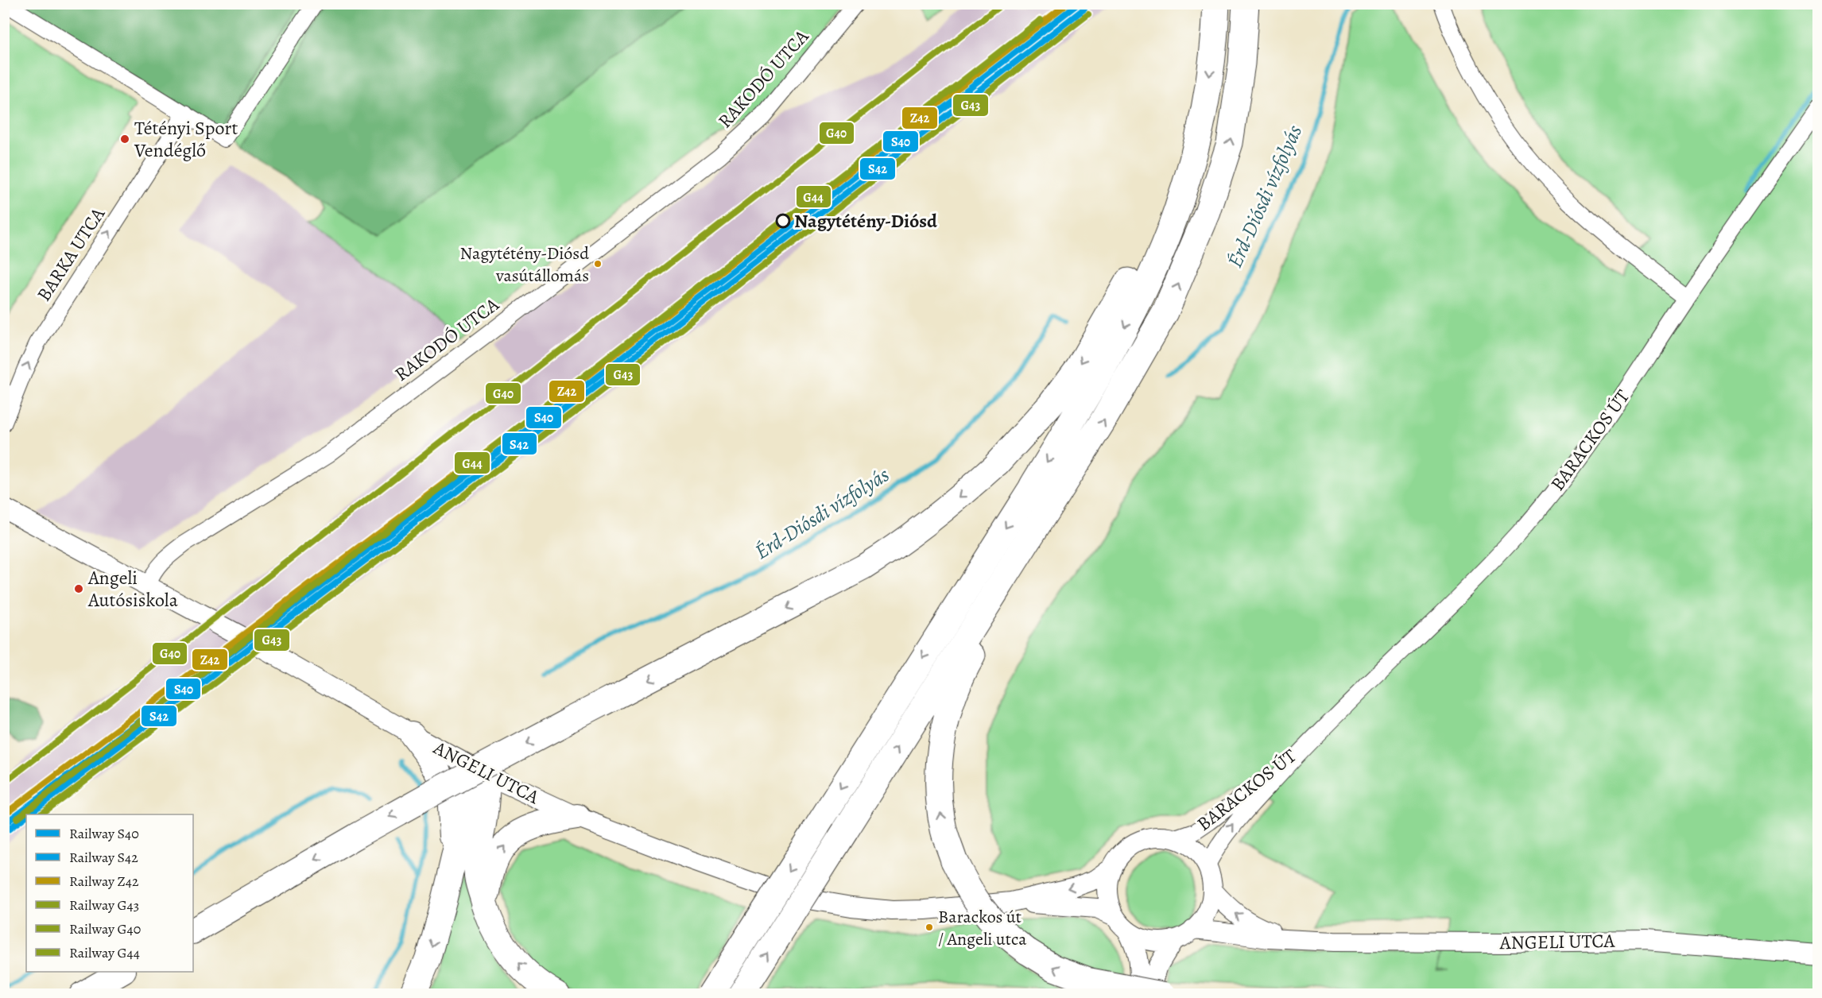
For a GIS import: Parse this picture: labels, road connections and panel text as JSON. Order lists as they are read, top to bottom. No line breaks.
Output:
{"streets":{"street":["RAKODÓ UTCA","BARKA UTCA","BARACKOS ÚT","ANGELI UTCA"]},"crossings":[["RAKODÓ UTCA","ANGELI UTCA"],["BARACKOS ÚT","ANGELI UTCA"]],"one_way":["BARKA UTCA"],"water":["Érd-Diósdi vízfolyás"],"places":["Tétényi Sport Vendéglő","Nagytétény-Diósd","Nagytétény-Diósd vasútállomás","Angeli Autósiskola","Barackos út / Angeli utca"],"lines":["rail line S40","rail line Z42","rail line G40","rail line S42","rail line G43","rail line G44"],"legend":["Railway S40","Railway S42","Railway Z42","Railway G43","Railway G40","Railway G44"]}
